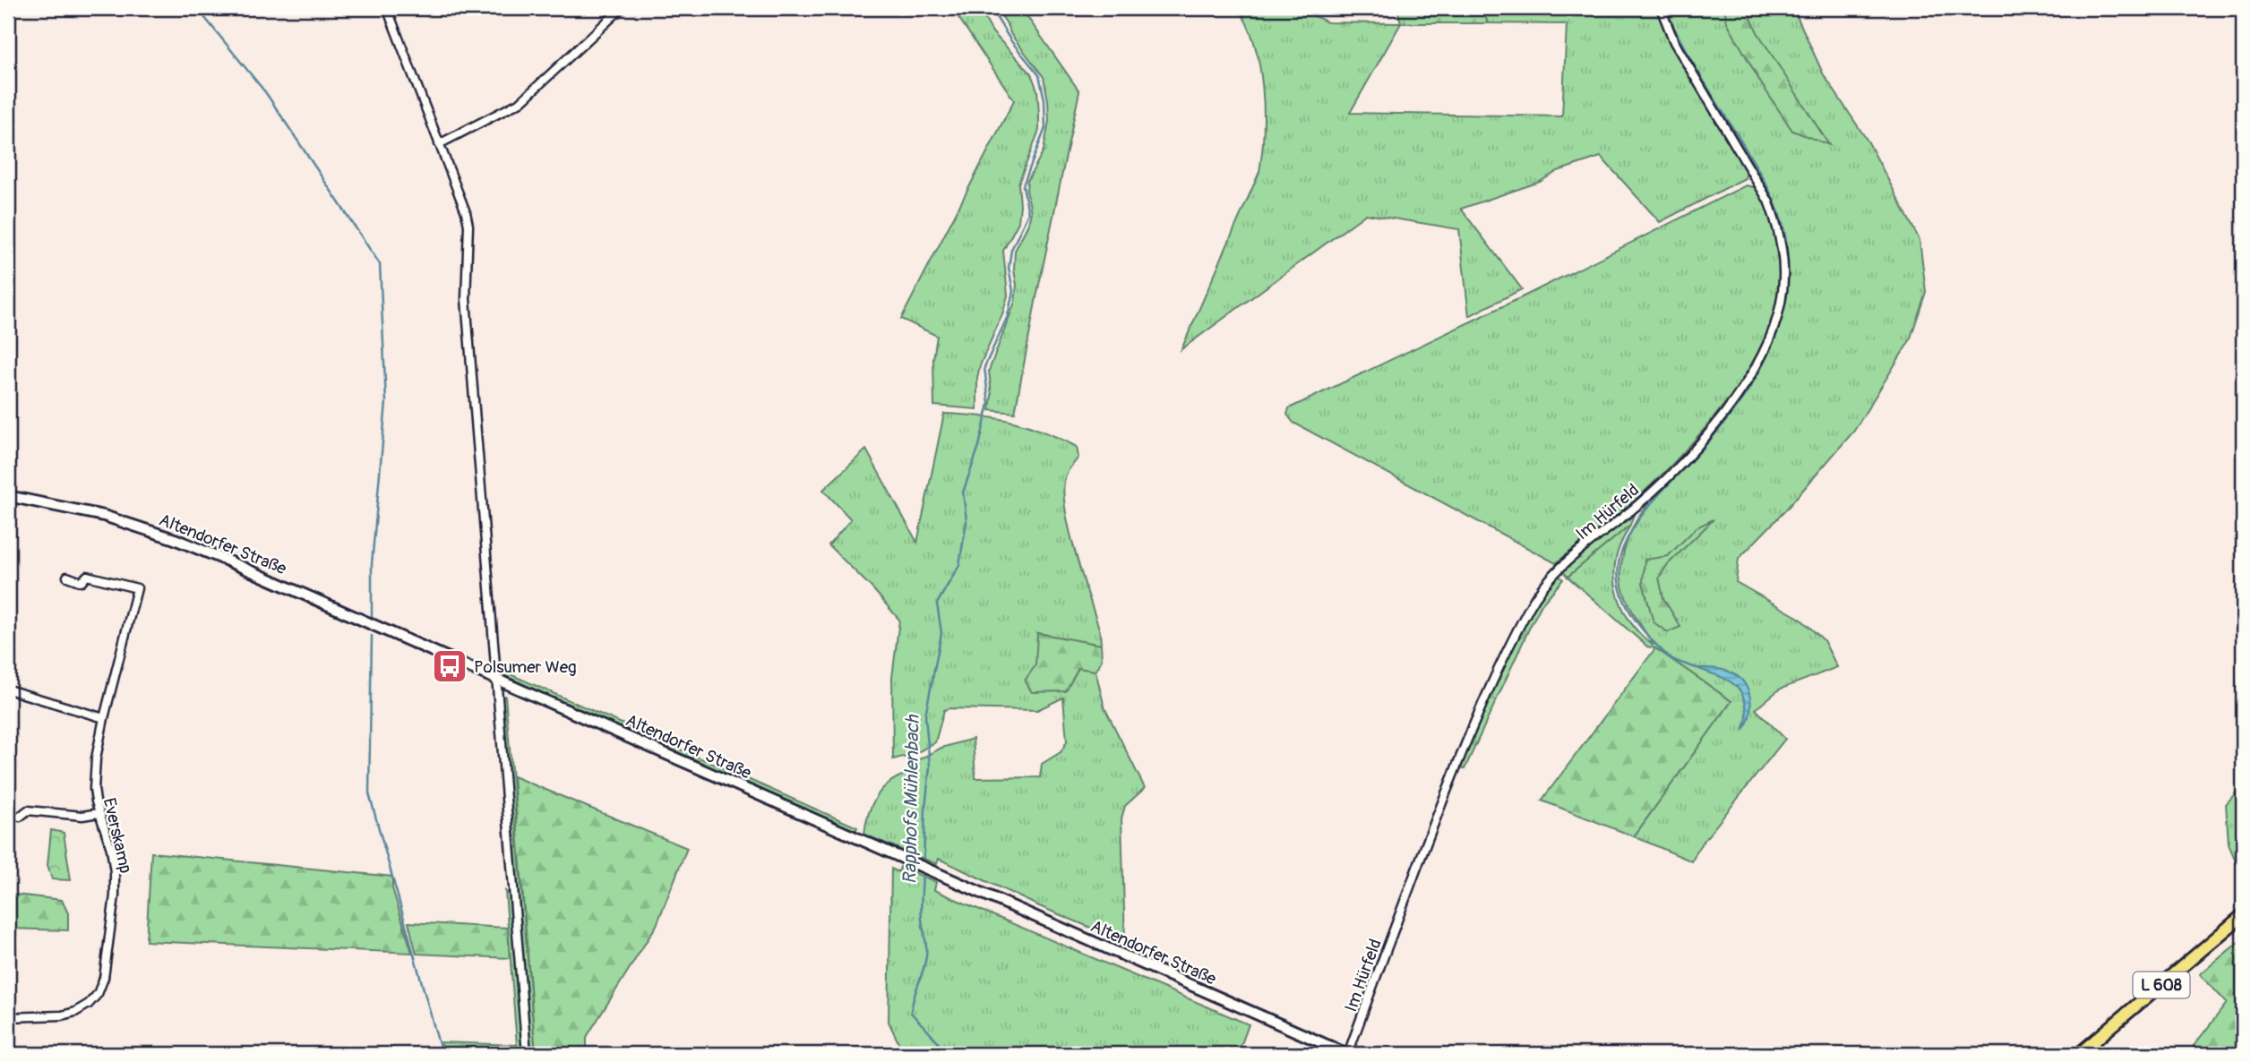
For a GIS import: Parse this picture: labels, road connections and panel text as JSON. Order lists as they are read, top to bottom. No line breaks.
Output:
{"streets":{"main road":["L 608"],"street":["Im Hürfeld","Altendorfer Straße","Everskamp"]},"crossings":[["Im Hürfeld","Altendorfer Straße"]],"water":["Rapphofs Mühlenbach"],"places":{"bus stop":["Polsumer Weg"]}}
